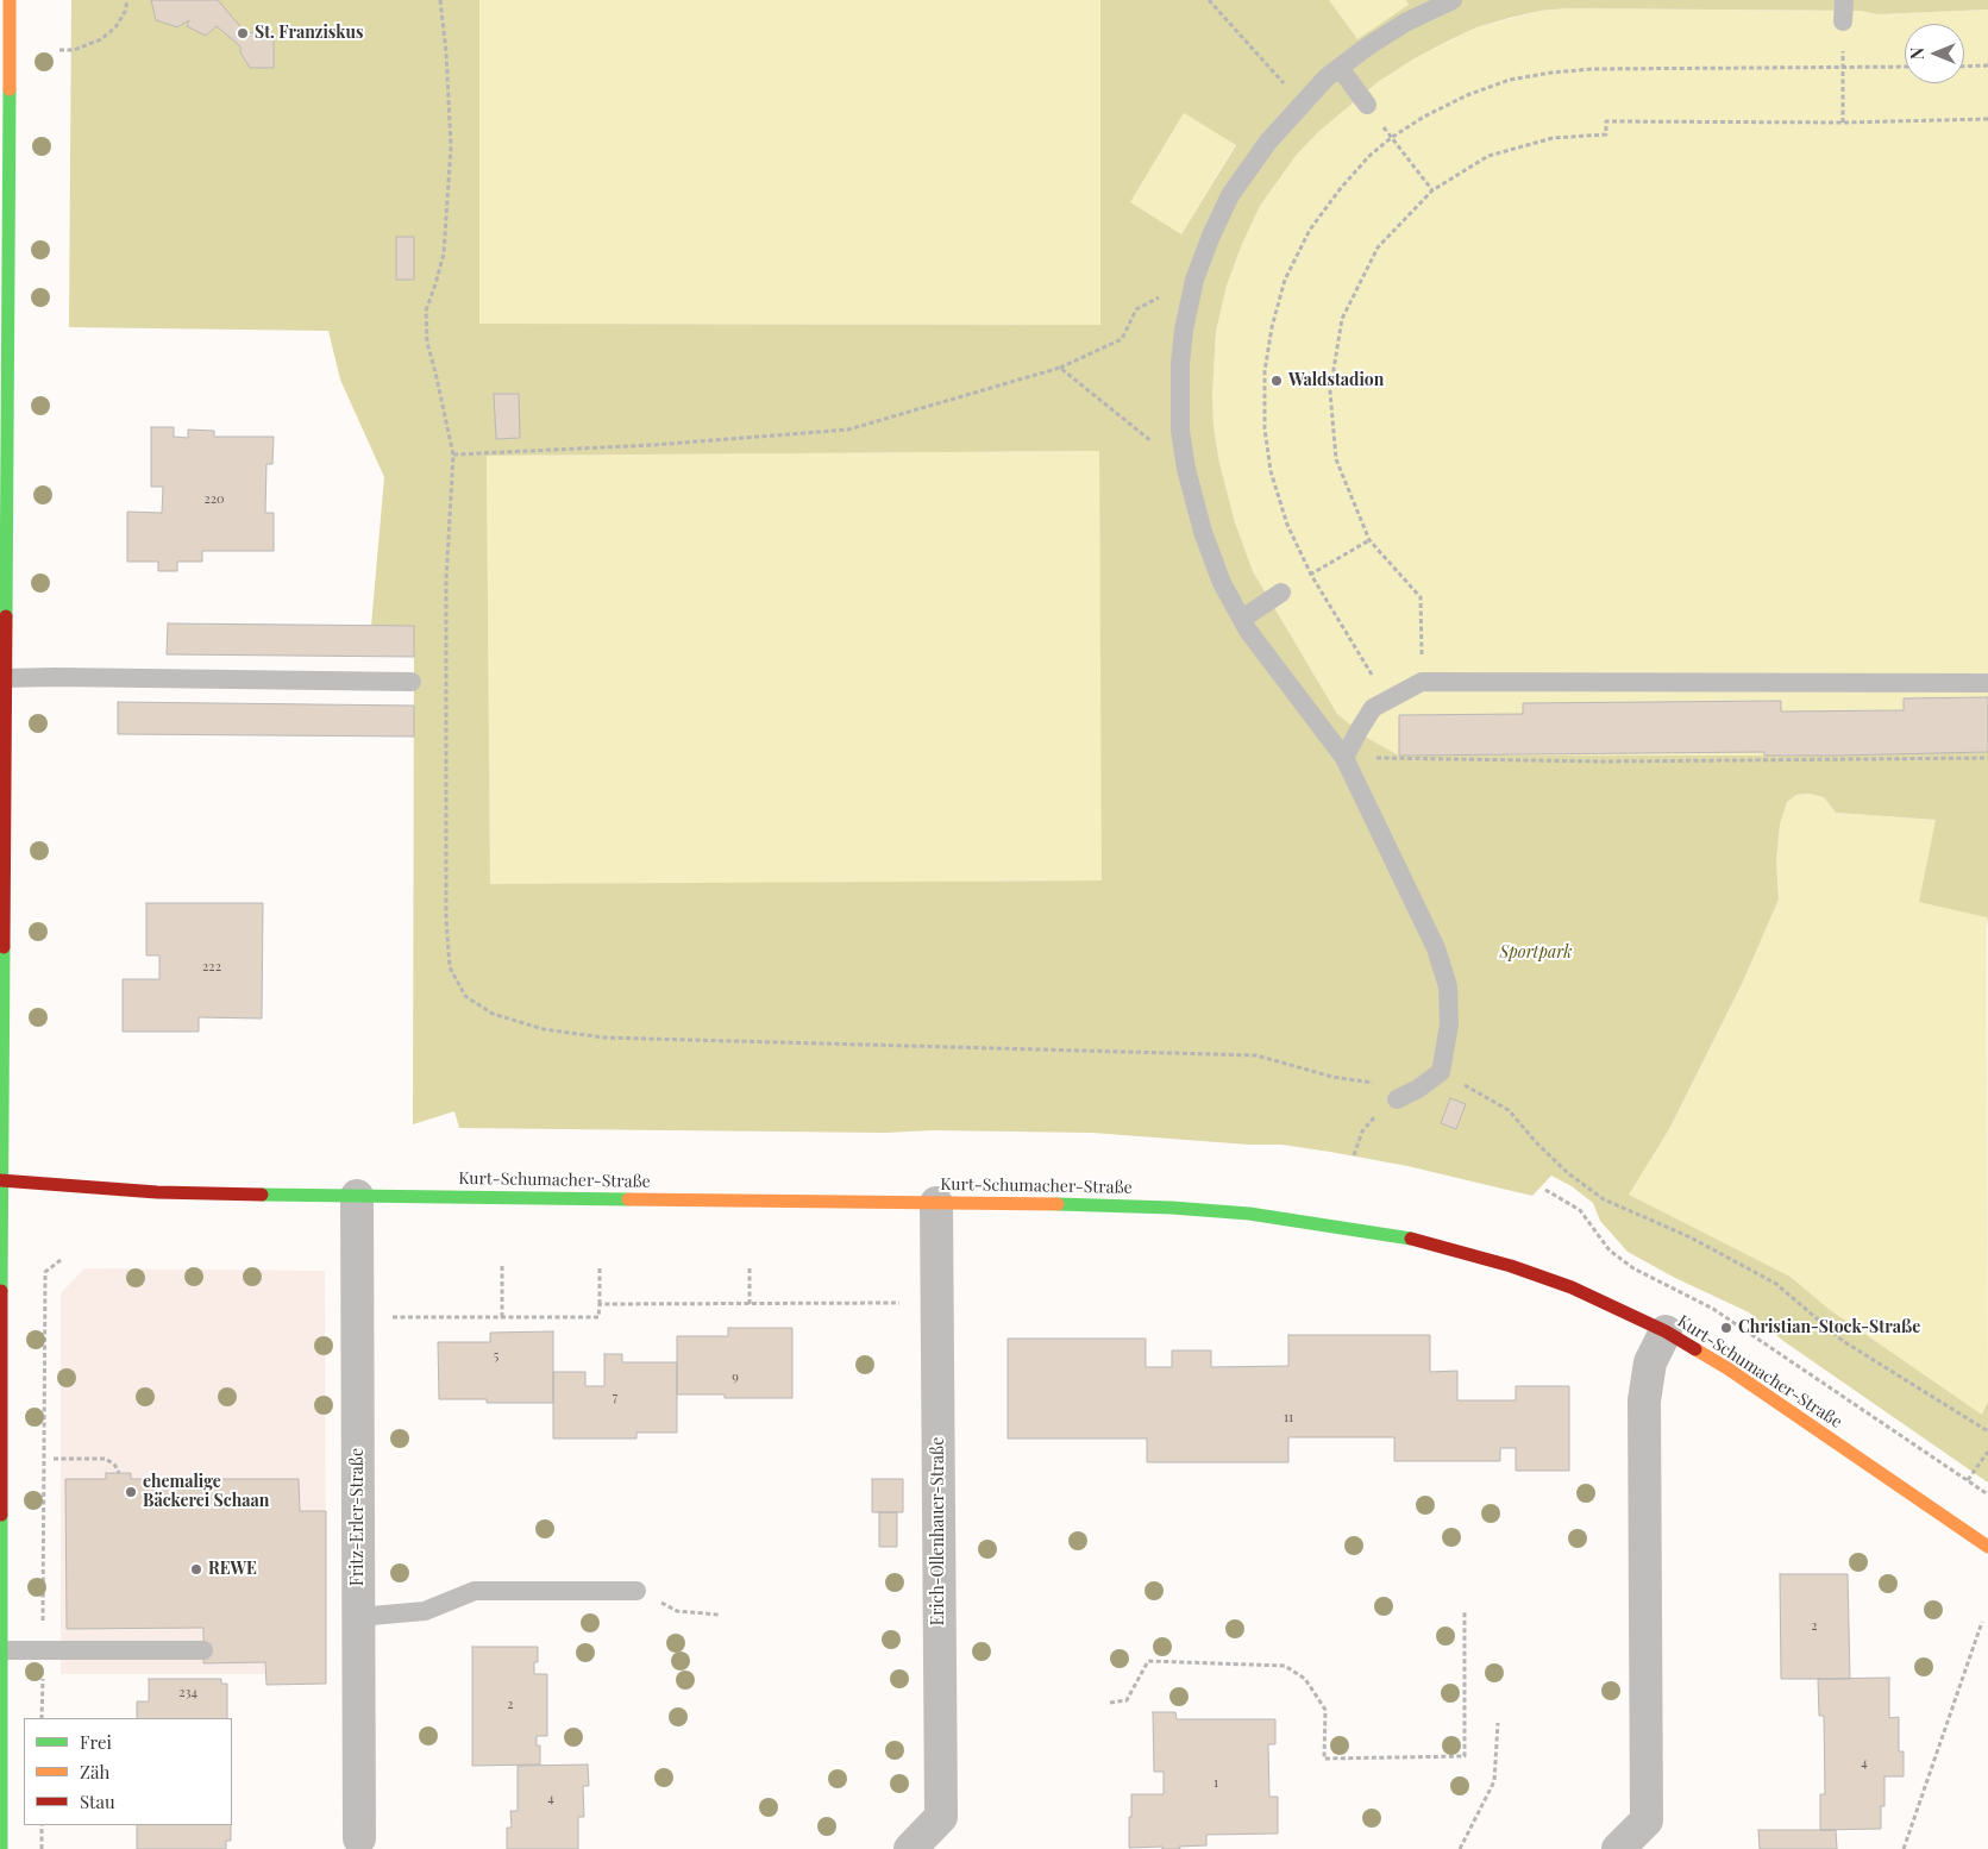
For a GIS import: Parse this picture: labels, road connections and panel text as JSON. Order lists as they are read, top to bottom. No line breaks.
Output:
{"streets":{"street":["Kurt-Schumacher-Straße","Fritz-Erler-Straße","Erich-Ollenhauer-Straße"]},"crossings":[["Kurt-Schumacher-Straße","Fritz-Erler-Straße"],["Kurt-Schumacher-Straße","Erich-Ollenhauer-Straße"]],"parks":["Sportpark"],"places":["St. Franziskus","Waldstadion","Christian-Stock-Straße","ehemalige Bäckerei Schaan","REWE"],"house_numbers":["220","222","5","9","7","11","2","234","2","4","1","4"],"legend":["Frei","Zäh","Stau"],"north":"left"}
